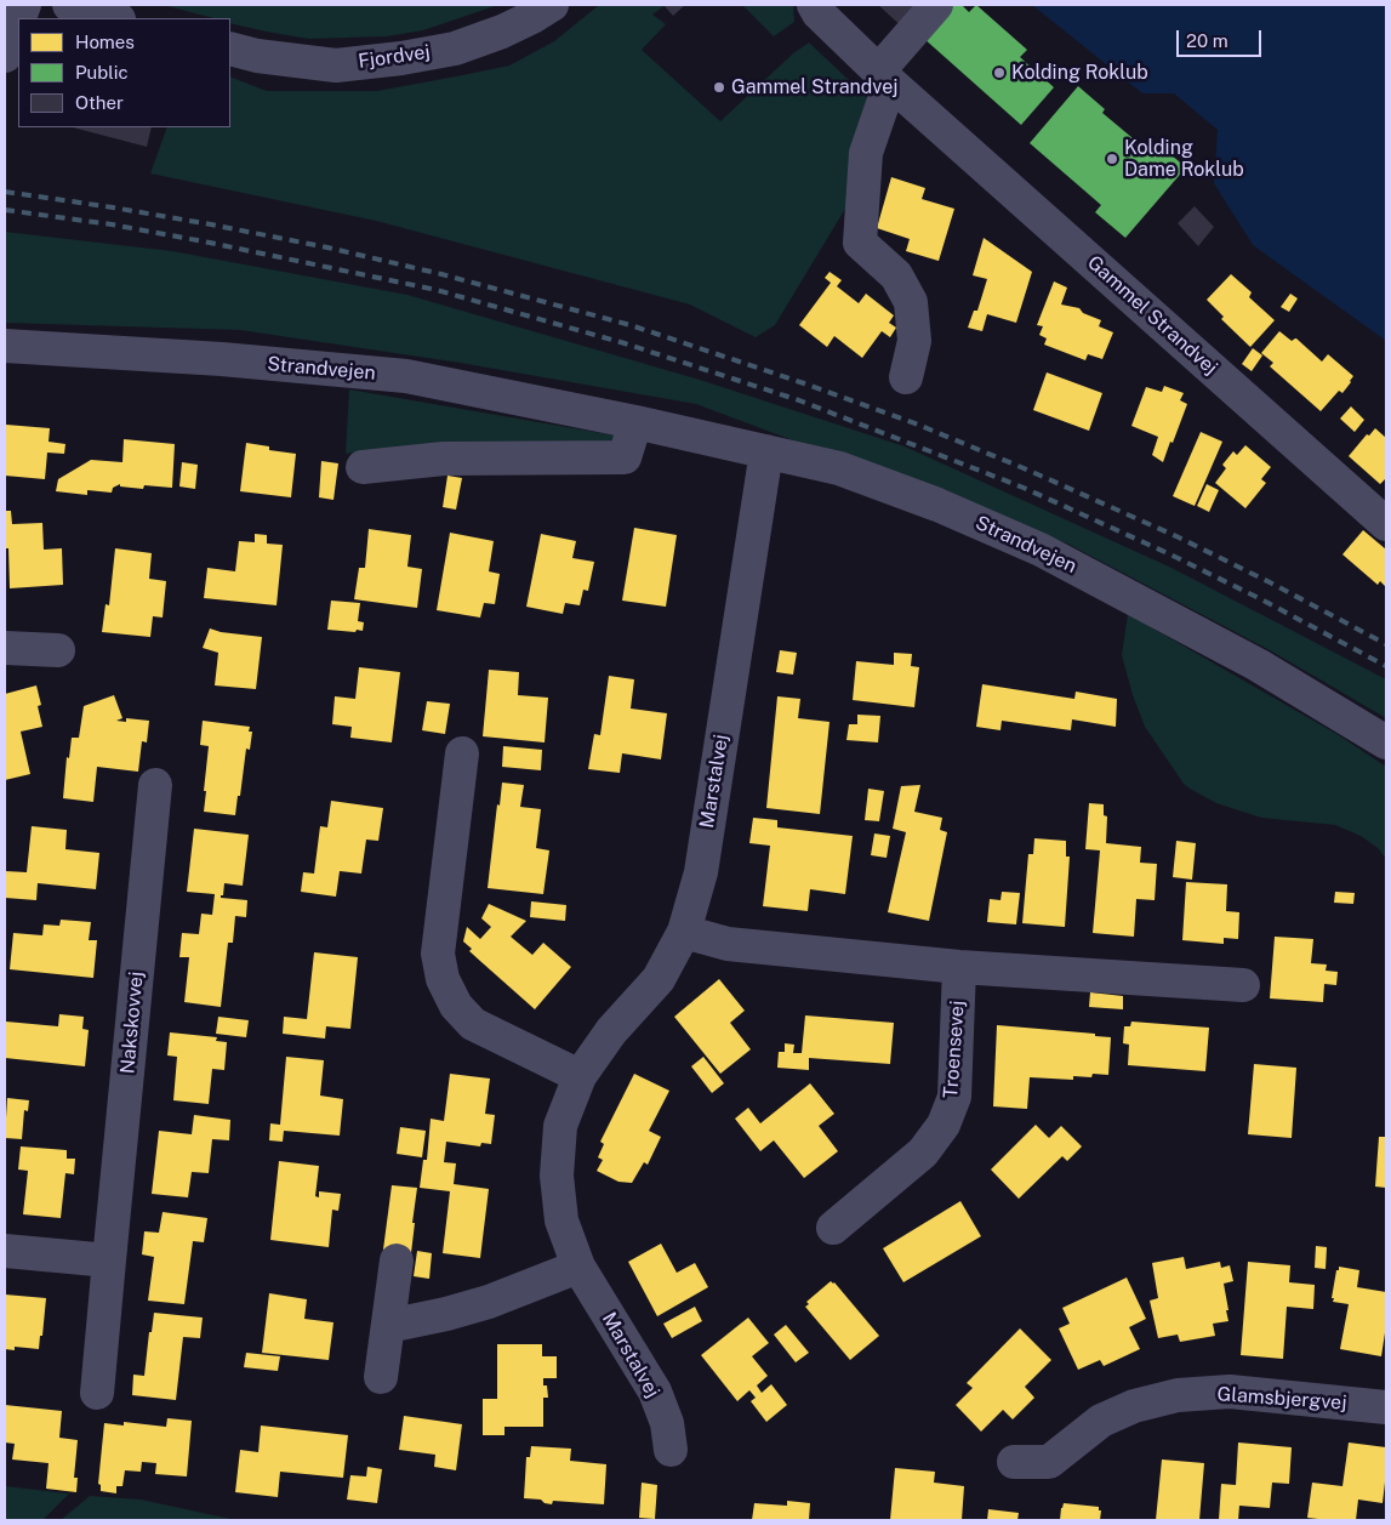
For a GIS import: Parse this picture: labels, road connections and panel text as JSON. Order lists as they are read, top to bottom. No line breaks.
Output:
{"streets":{"street":["Fjordvej","Gammel Strandvej","Strandvejen","Marstalvej","Nakskovvej","Troensevej","Glamsbjergvej"]},"crossings":[["Strandvejen","Marstalvej"]],"places":["Kolding Roklub","Gammel Strandvej","Kolding Dame Roklub"],"legend":["Homes","Public","Other"],"scale_bar":"20 m"}
